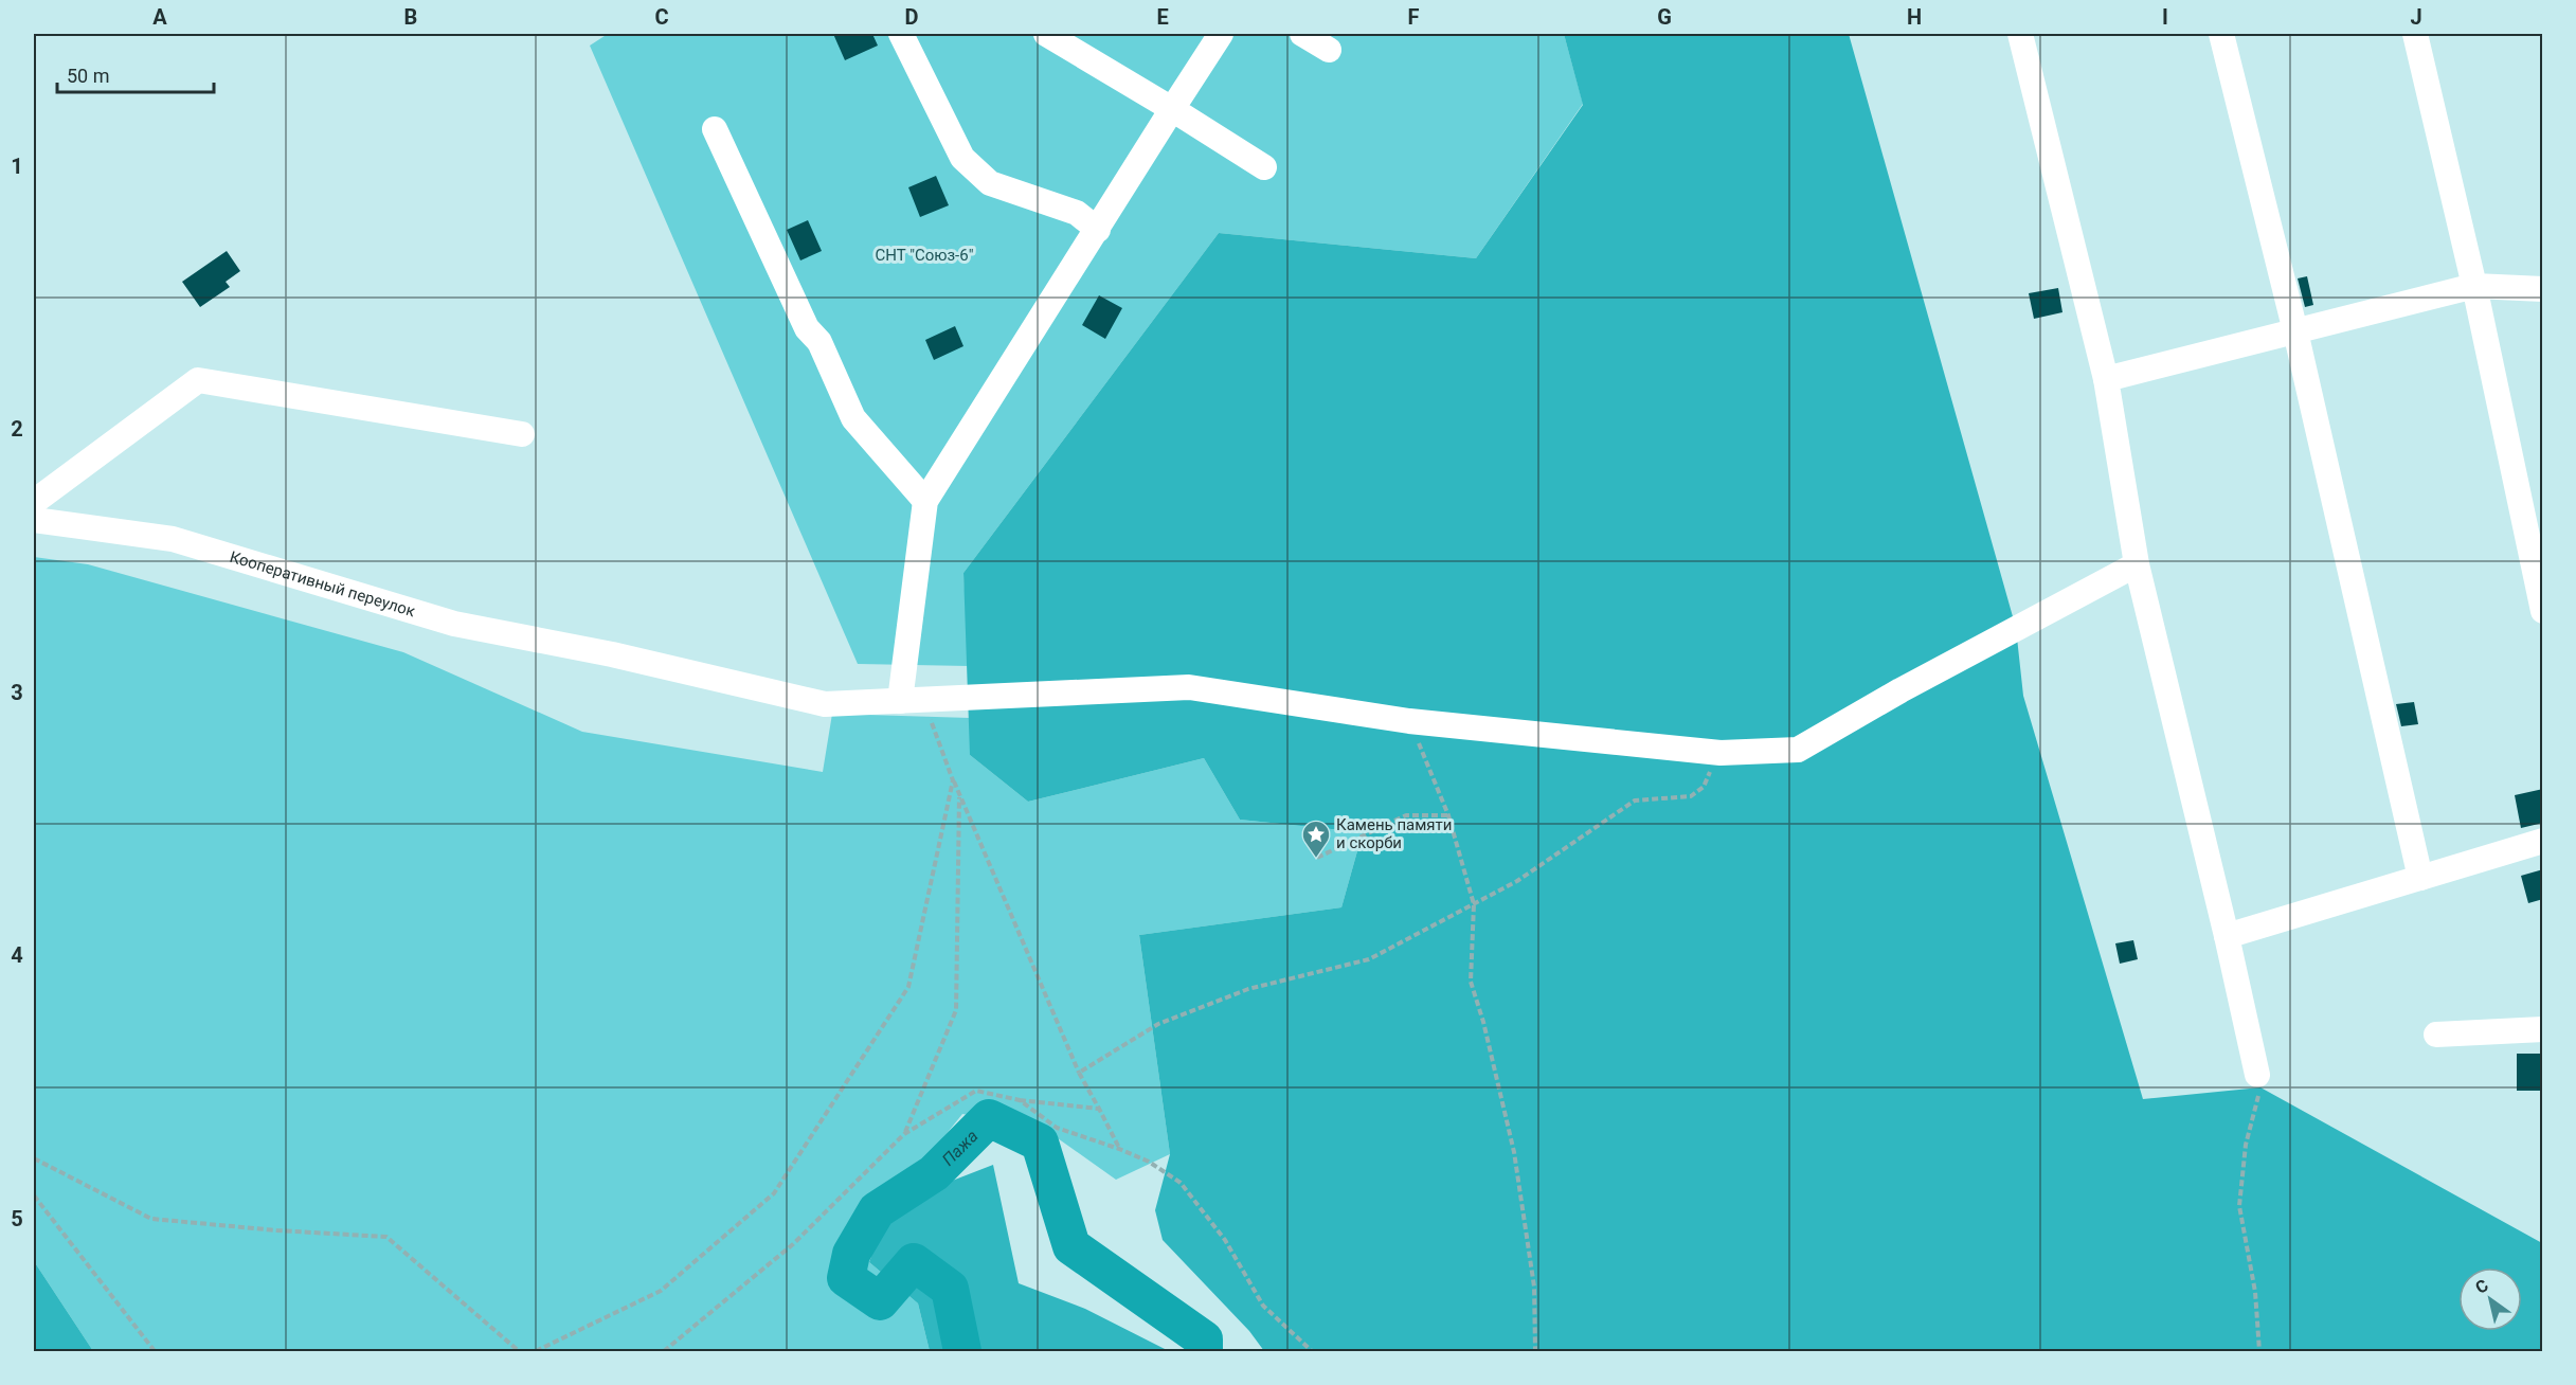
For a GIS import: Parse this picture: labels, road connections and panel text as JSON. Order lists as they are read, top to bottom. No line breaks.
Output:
{"streets":{"street":["Кооперативный переулок"]},"water":["Пажа"],"parks":["СНТ \"Союз-6\""],"places":{"place":["Камень памяти и скорби"]},"scale_bar":"50 m","north":"top left","grid":{"columns":["A","B","C","D","E","F","G","H","I","J"],"rows":["1","2","3","4","5"]}}
